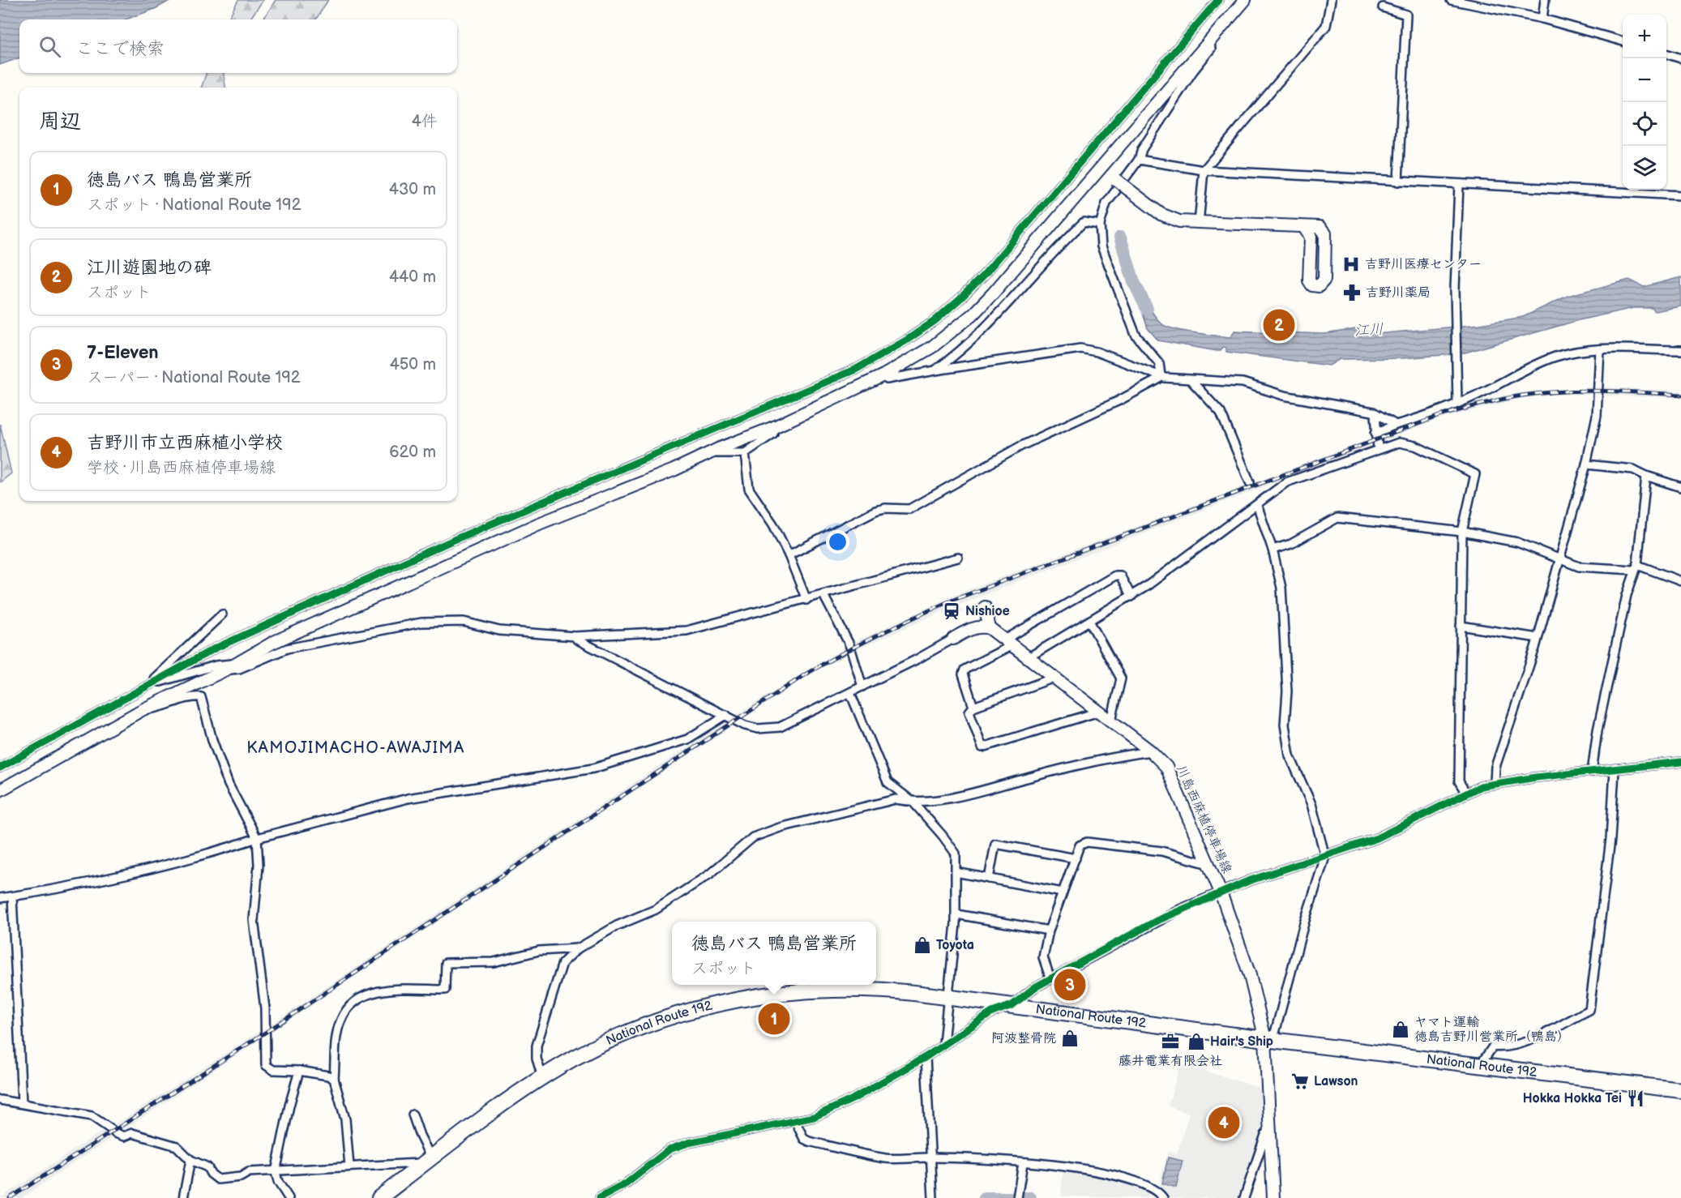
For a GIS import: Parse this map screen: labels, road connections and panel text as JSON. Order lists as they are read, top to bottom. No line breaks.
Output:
{"streets":{"highway":["National Route 192"],"main road":["川島西麻植停車場線"]},"crossings":[["川島西麻植停車場線","National Route 192"]],"districts":["KAMOJIMACHO-AWAJIMA"],"water":["江川"],"places":{"hospital":["吉野川医療センター"],"pharmacy":["吉野川薬局"],"station":["Nishioe"],"shop":["Toyota","ヤマト運輸 徳島吉野川営業所（鴨島）","阿波整骨院","Hair's Ship"],"office":["藤井電業有限会社"],"supermarket":["Lawson"],"restaurant":["Hokka Hokka Tei"]},"page":{"map_buttons":["+","−"],"search":"ここで検索","heading":["周辺","4件"],"list":[{"mark":"1","name":"徳島バス 鴨島営業所","note":"スポット · National Route 192","value":"430 m"},{"mark":"2","name":"江川遊園地の碑","note":"スポット","value":"440 m"},{"mark":"3","name":"7-Eleven","note":"スーパー · National Route 192","value":"450 m"},{"mark":"4","name":"吉野川市立西麻植小学校","note":"学校 · 川島西麻植停車場線","value":"620 m"}],"pins":["2","3","1","4"],"popup":["徳島バス 鴨島営業所","スポット"]}}
